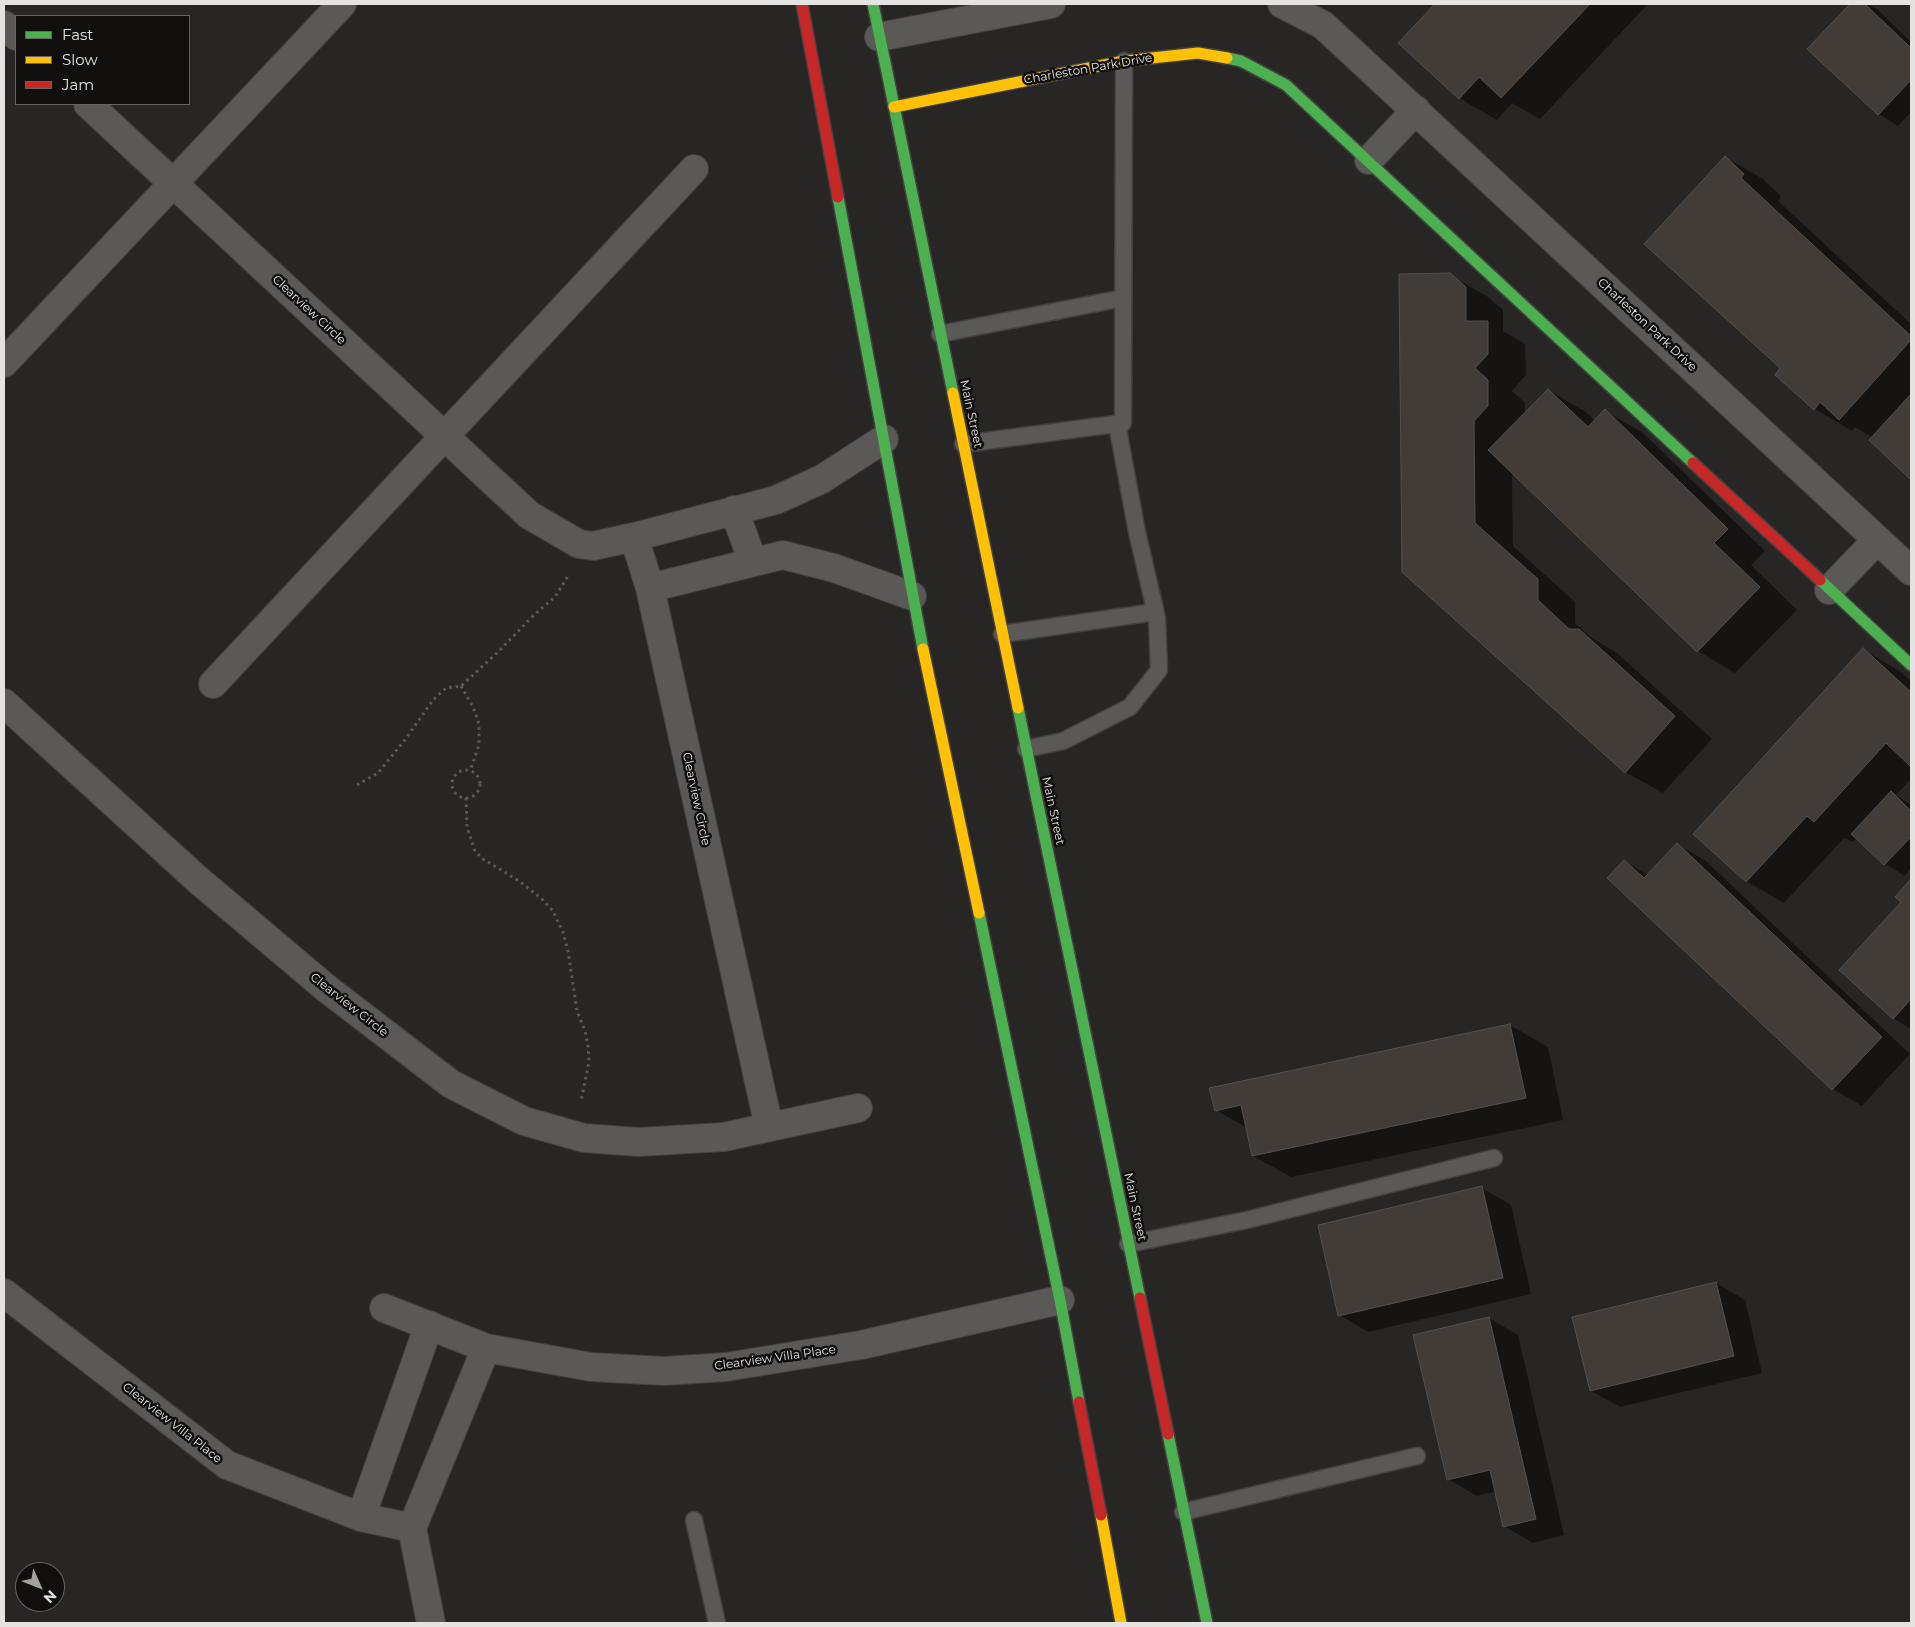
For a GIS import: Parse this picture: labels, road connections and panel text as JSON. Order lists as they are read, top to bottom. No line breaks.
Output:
{"streets":{"main road":["Charleston Park Drive","Main Street"],"street":["Clearview Circle","Clearview Villa Place"]},"crossings":[["Charleston Park Drive","Main Street"]],"legend":["Fast","Slow","Jam"],"north":"bottom right"}
